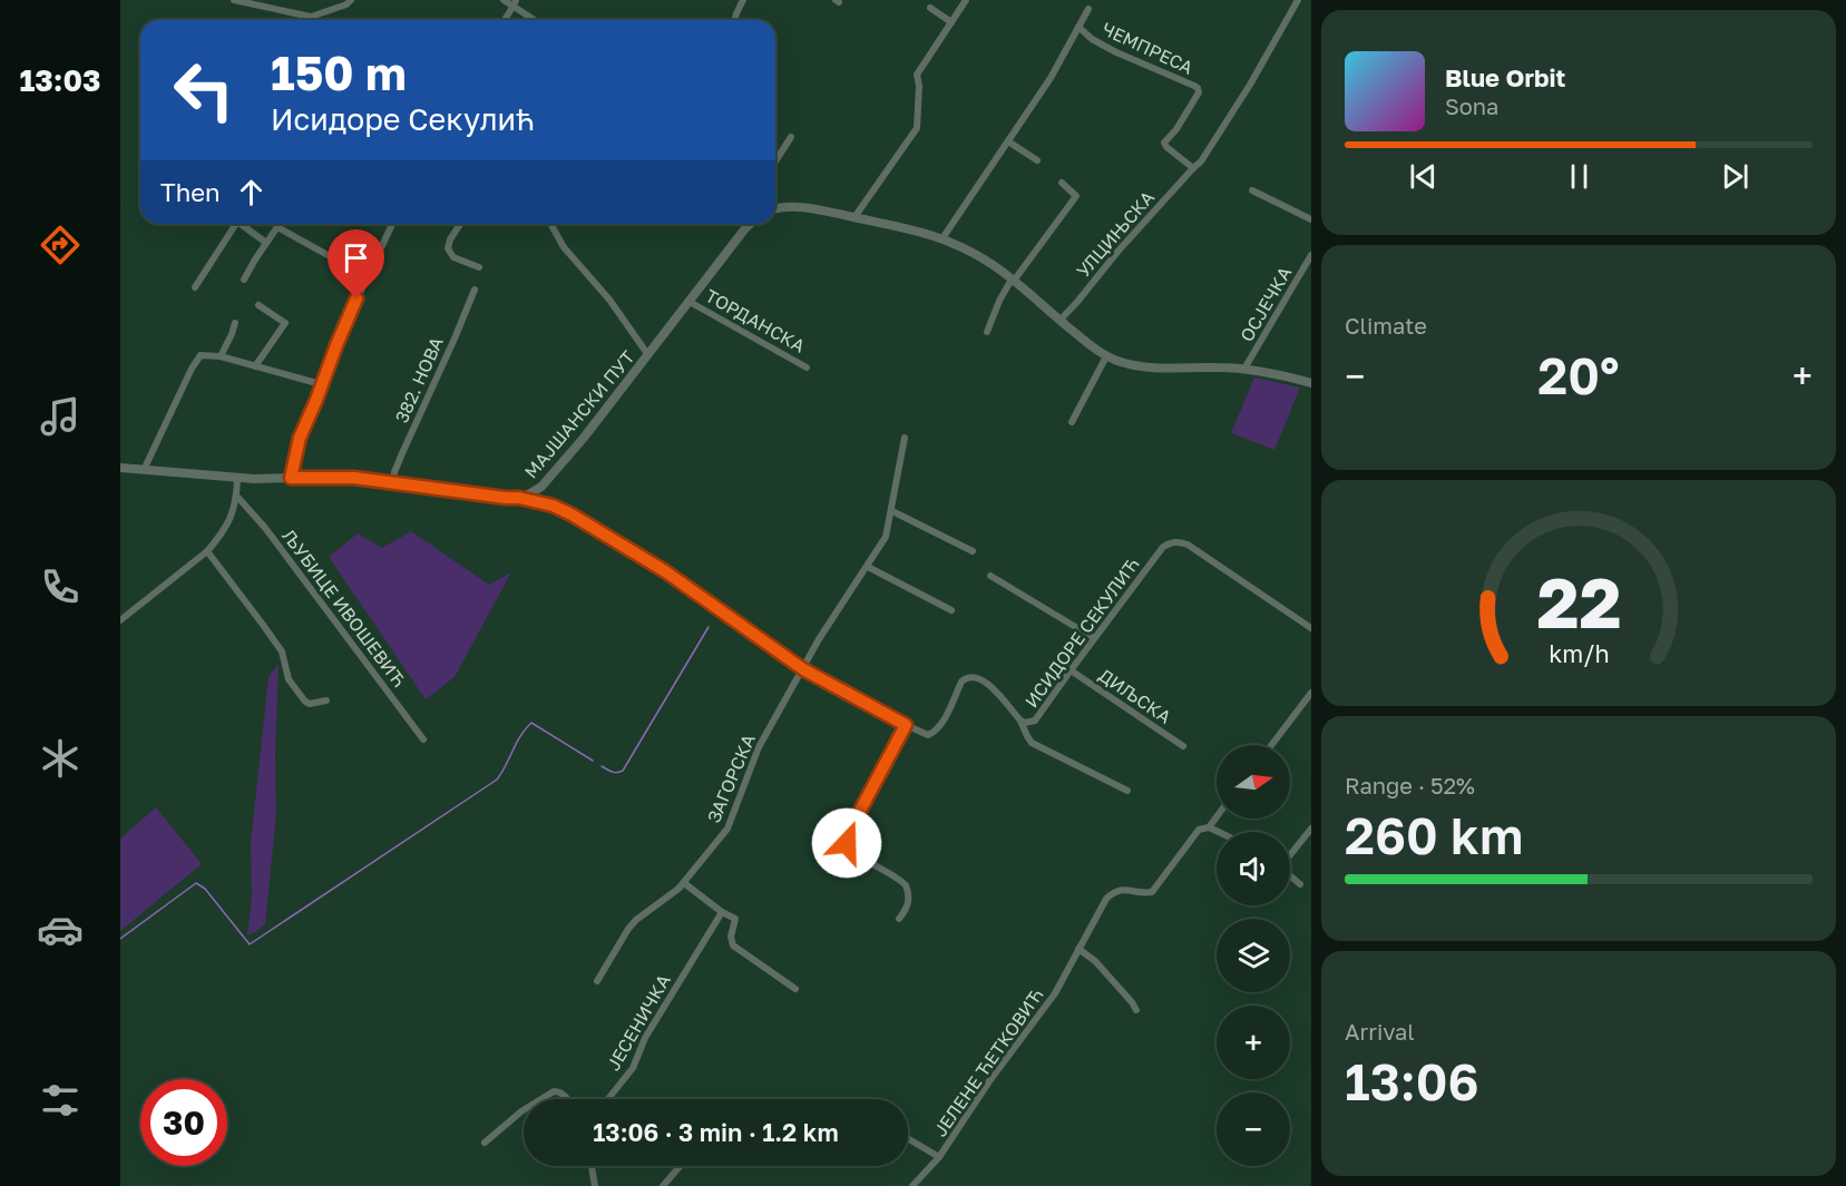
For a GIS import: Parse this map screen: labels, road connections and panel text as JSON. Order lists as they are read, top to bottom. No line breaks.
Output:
{"streets":{"street":["ЧЕМПРЕСА","УЛЦИЊСКА","ОСЈЕЧКА","ТОРДАНСКА","382. НОВА","МАЈШАНСКИ ПУТ","ЉУБИЦЕ ИВОШЕВИЋ","ИСИДОРЕ СЕКУЛИЋ","ДИЉСКА","ЗАГОРСКА","ЈЕСЕНИЧКА","ЈЕЛЕНЕ ЋЕТКОВИЋ"]},"crossings":[["ЧЕМПРЕСА","УЛЦИЊСКА"],["ТОРДАНСКА","МАЈШАНСКИ ПУТ"],["382. НОВА","МАЈШАНСКИ ПУТ"],["МАЈШАНСКИ ПУТ","ИСИДОРЕ СЕКУЛИЋ"],["ИСИДОРЕ СЕКУЛИЋ","ДИЉСКА"],["ИСИДОРЕ СЕКУЛИЋ","ЗАГОРСКА"]],"north":"right","page":{"tabs":"13:03","turn":["150 m","Исидоре Секулић"],"song":["Blue Orbit","Sona"],"then":"Then","tile":["Climate",["Range · 52%","260 km"],["Arrival","13:06"]],"heat":["−","20°","+"],"map_buttons":["+","−"],"limit":"30","trip":"13:06 · 3 min · 1.2 km","gauge":["22","km/h"]}}
